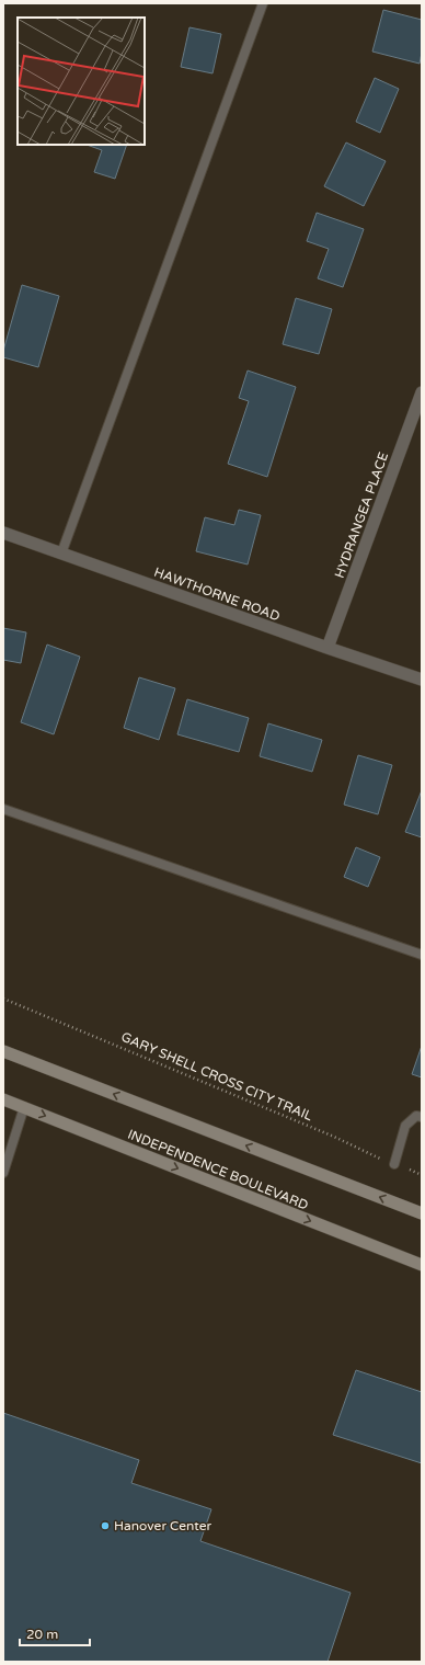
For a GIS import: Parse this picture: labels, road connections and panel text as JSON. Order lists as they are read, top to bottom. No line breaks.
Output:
{"streets":{"main road":["INDEPENDENCE BOULEVARD"],"street":["HYDRANGEA PLACE","HAWTHORNE ROAD"],"path":["GARY SHELL CROSS CITY TRAIL"]},"crossings":[["HYDRANGEA PLACE","HAWTHORNE ROAD"]],"places":["Hanover Center"],"scale_bar":"20 m"}
